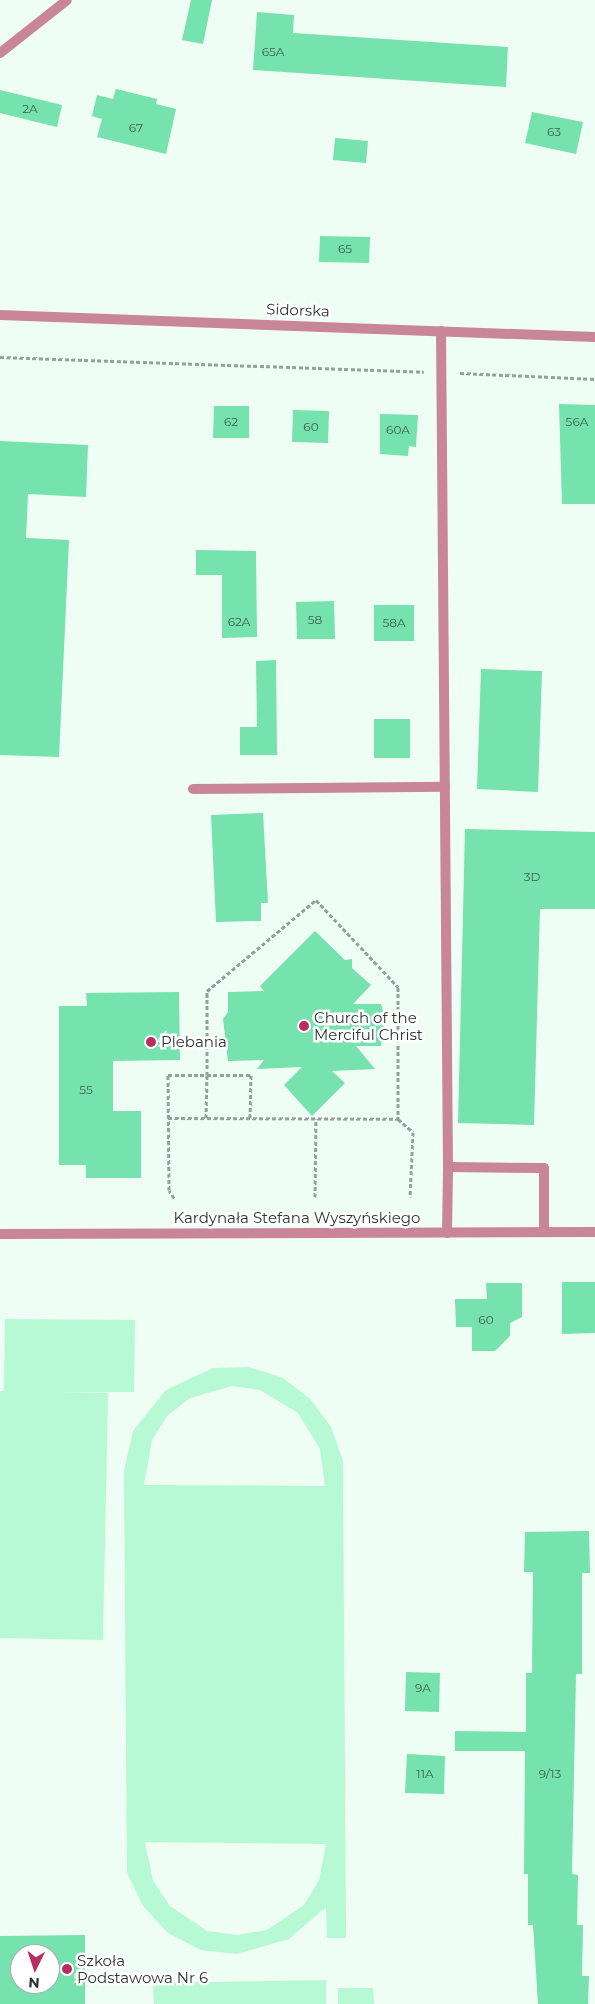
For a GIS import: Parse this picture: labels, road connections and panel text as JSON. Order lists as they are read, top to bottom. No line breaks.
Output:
{"streets":{"street":["Sidorska","Kardynała Stefana Wyszyńskiego"]},"places":["Church of the Merciful Christ","Plebania","Szkoła Podstawowa Nr 6"],"house_numbers":["65A","2A","67","63","65","62","56A","60","60A","58","62A","58A","3D","55","60","9A","11A","9/13"],"north":"bottom"}
